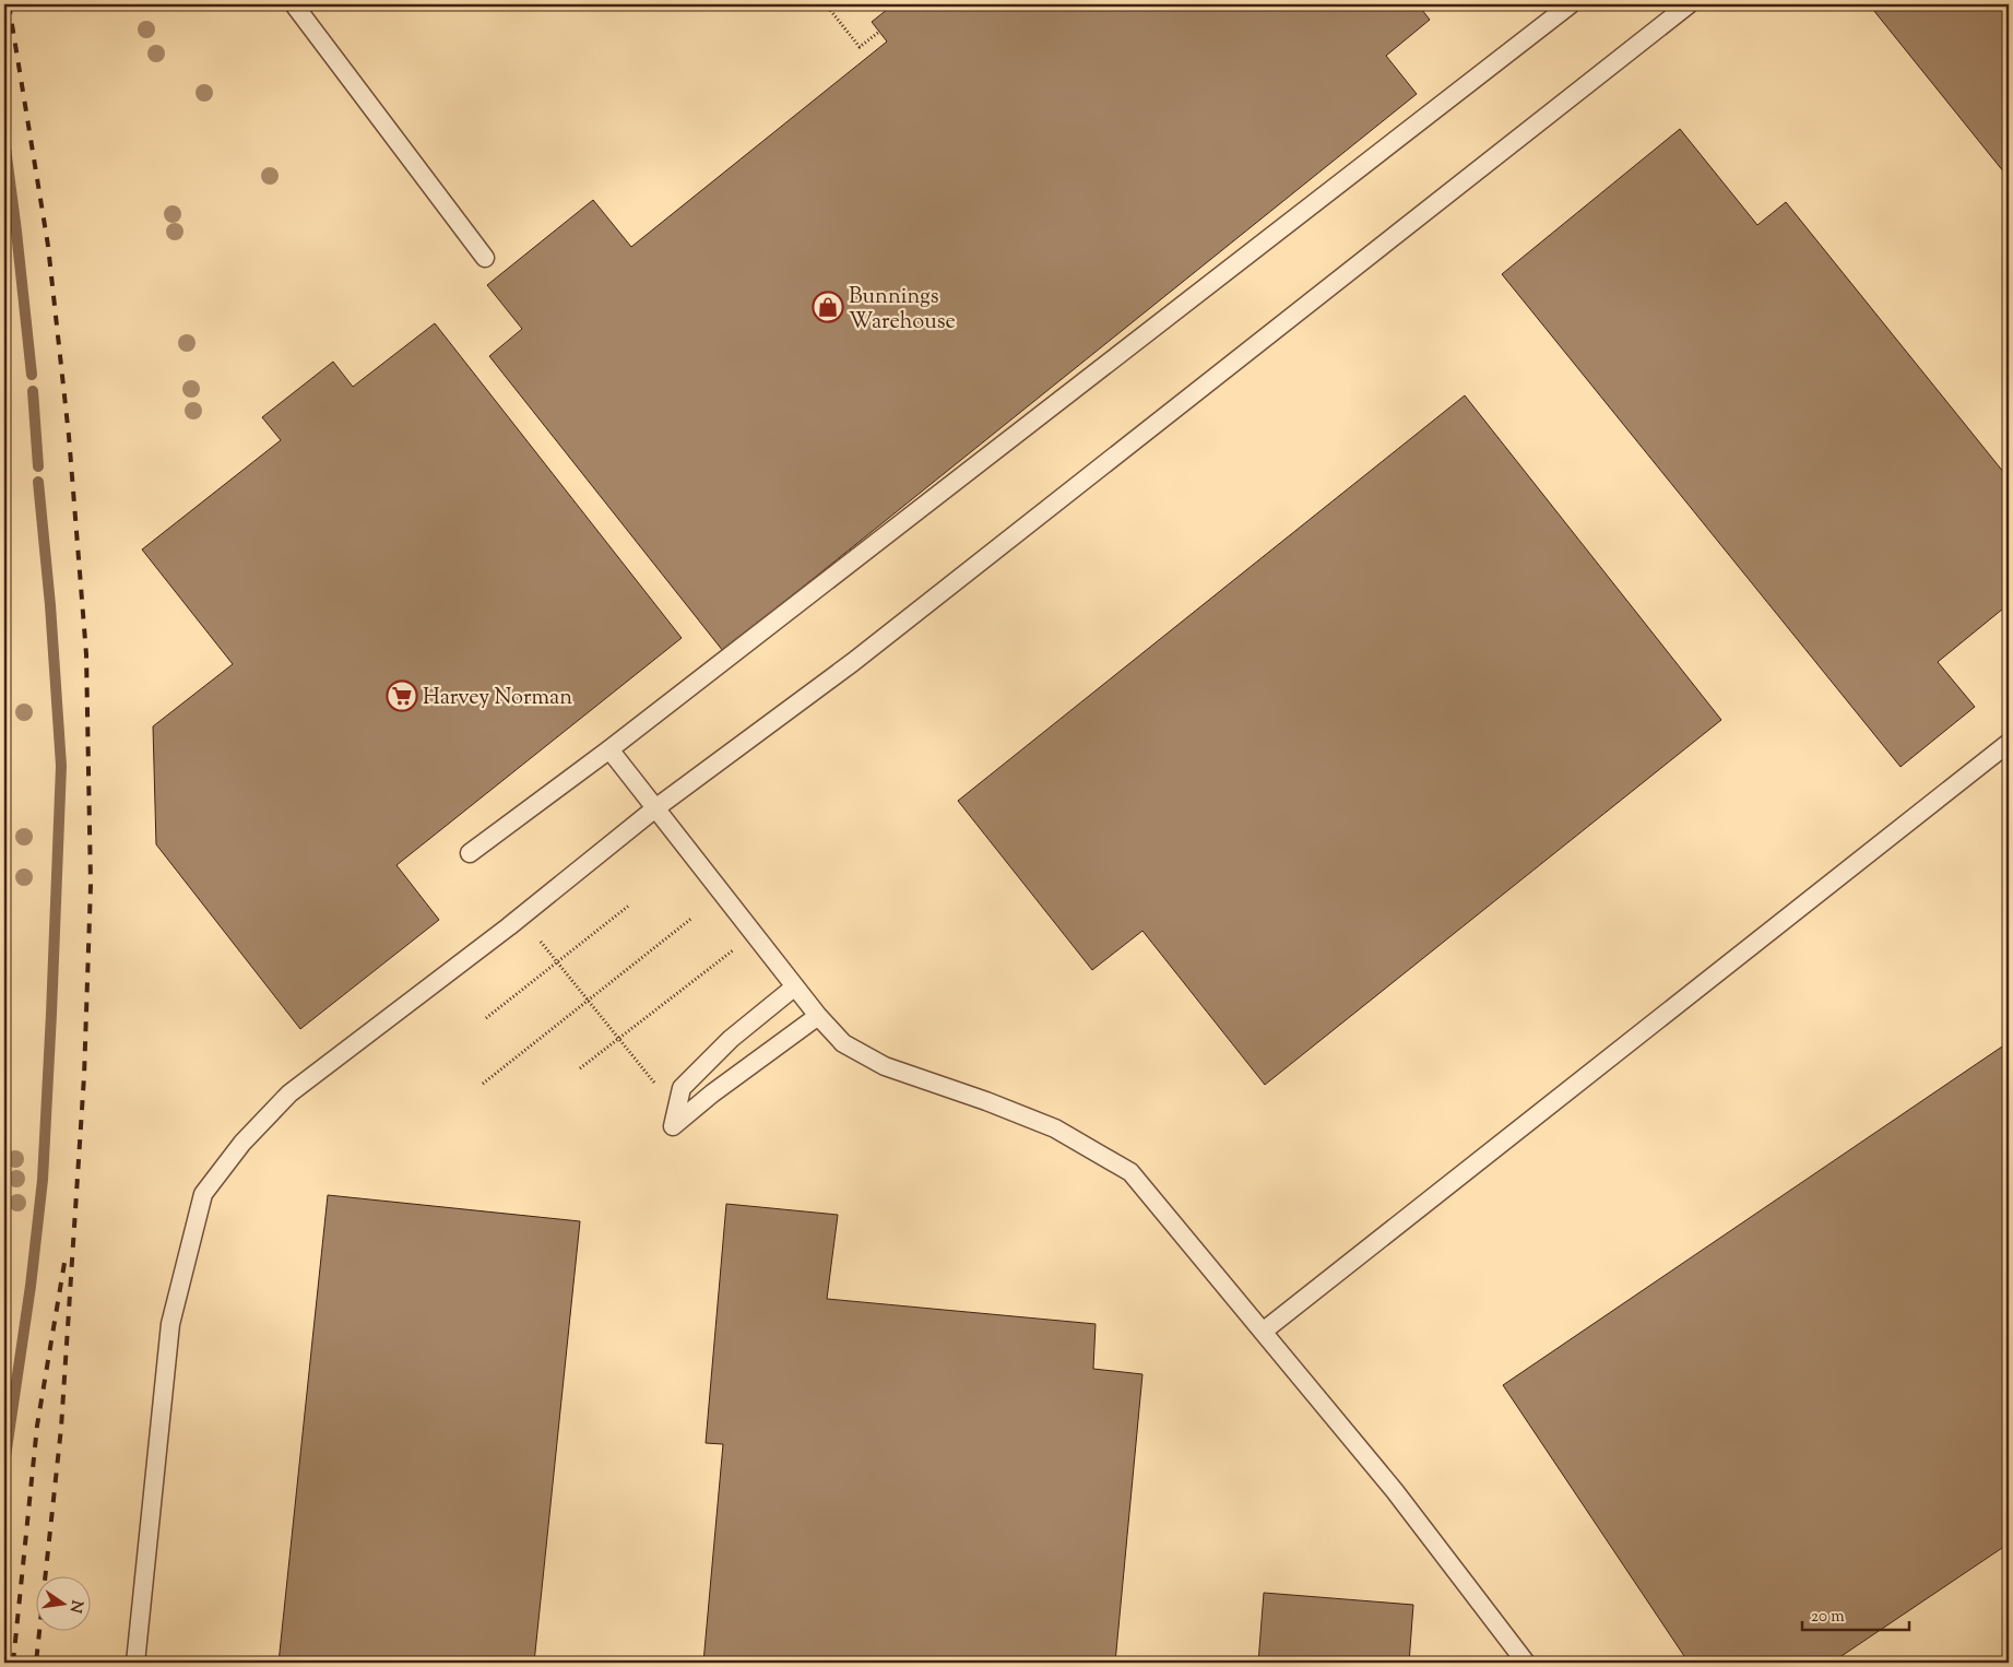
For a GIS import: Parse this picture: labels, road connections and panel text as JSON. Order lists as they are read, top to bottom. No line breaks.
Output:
{"places":{"shop":["Bunnings Warehouse"],"supermarket":["Harvey Norman"]},"scale_bar":"20 m","north":"right"}
